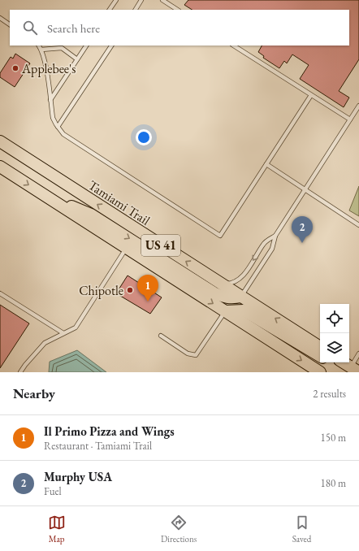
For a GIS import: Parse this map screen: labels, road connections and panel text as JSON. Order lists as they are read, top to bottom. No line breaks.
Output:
{"streets":{"main road":["Tamiami Trail","US 41"]},"places":["Applebee's","Chipotle"],"page":{"search":"Search here","pins":["2","1"],"heading":["Nearby","2 results"],"list":[{"mark":"1","name":"Il Primo Pizza and Wings","note":"Restaurant · Tamiami Trail","value":"150 m"},{"mark":"2","name":"Murphy USA","note":"Fuel","value":"180 m"}],"nav":["Map","Directions","Saved"]}}
